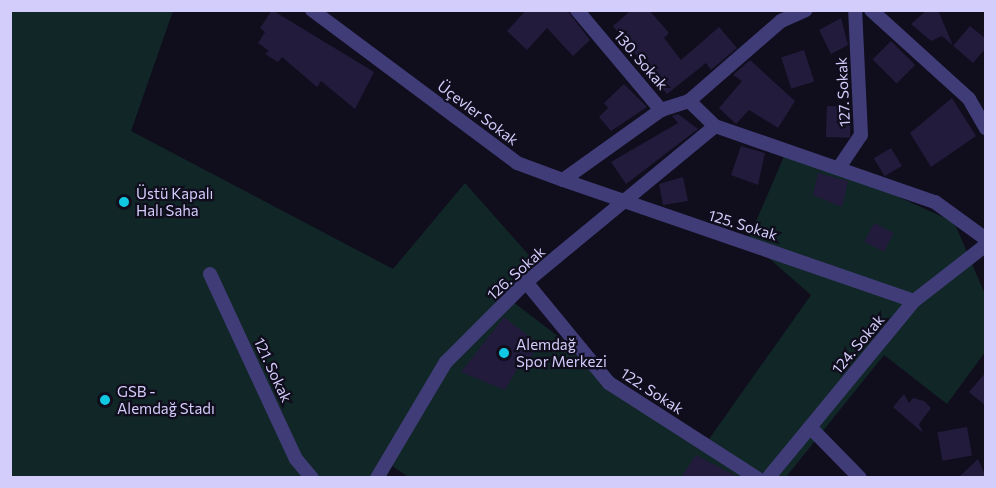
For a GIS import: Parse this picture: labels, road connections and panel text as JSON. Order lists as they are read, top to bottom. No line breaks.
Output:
{"streets":{"street":["130. Sokak","127. Sokak","Üçevler Sokak","125. Sokak","126. Sokak","124. Sokak","121. Sokak","122. Sokak"]},"crossings":[["Üçevler Sokak","125. Sokak"],["125. Sokak","126. Sokak"],["125. Sokak","124. Sokak"],["126. Sokak","122. Sokak"]],"places":["Üstü Kapalı Halı Saha","Alemdağ Spor Merkezi","GSB - Alemdağ Stadı"]}
